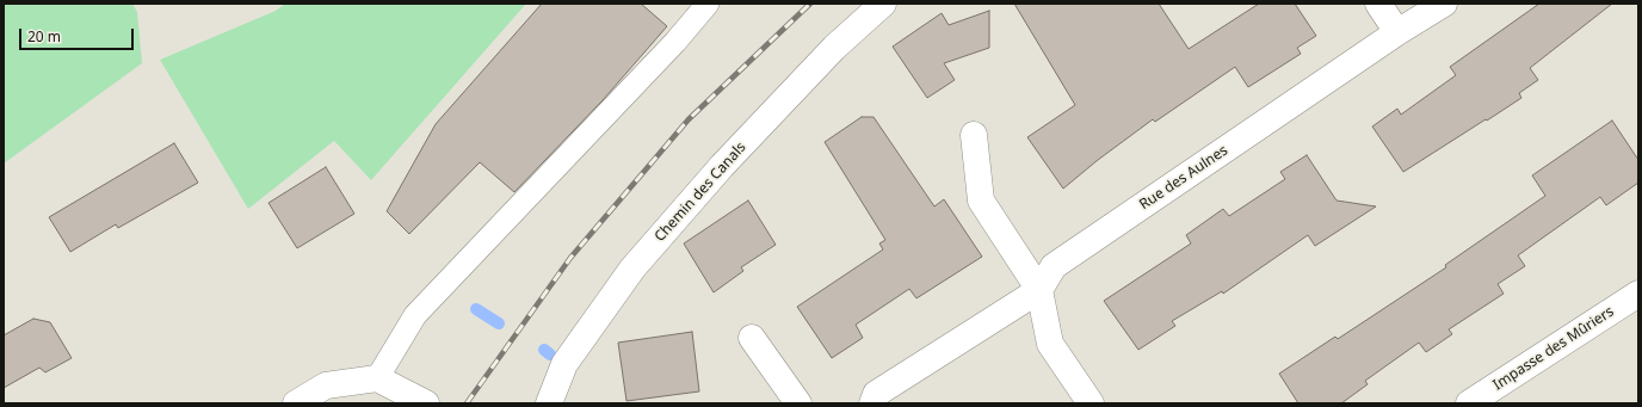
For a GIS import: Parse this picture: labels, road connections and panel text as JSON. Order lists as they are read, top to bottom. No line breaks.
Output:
{"streets":{"street":["Rue des Aulnes","Chemin des Canals","Impasse des Mûriers"]},"scale_bar":"20 m"}
